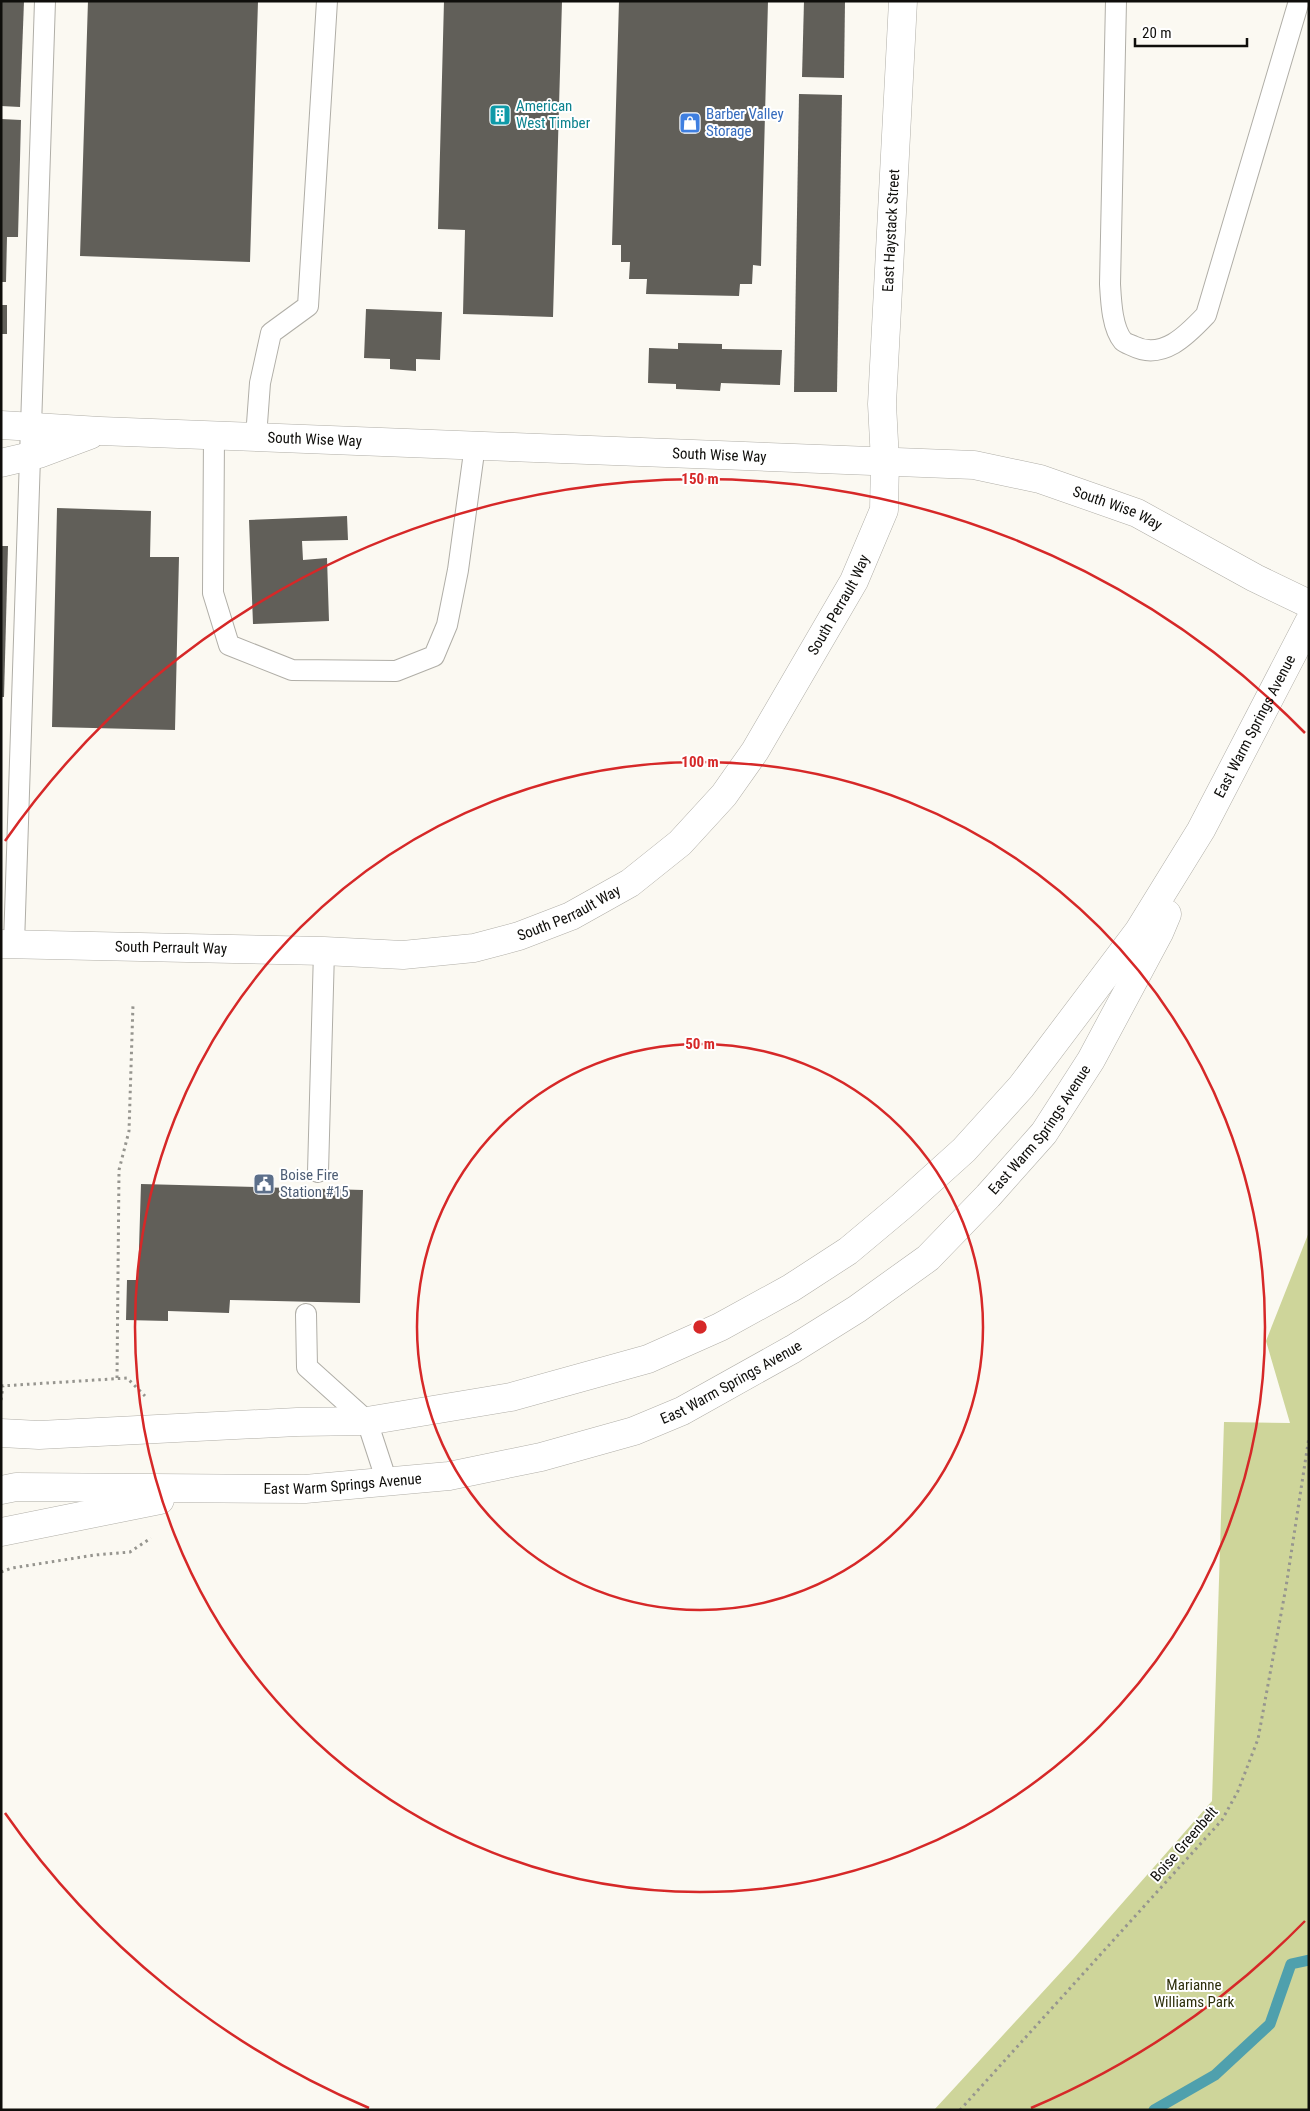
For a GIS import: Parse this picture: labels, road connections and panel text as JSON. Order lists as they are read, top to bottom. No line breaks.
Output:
{"streets":{"street":["East Haystack Street","South Wise Way","South Perrault Way","East Warm Springs Avenue"],"path":["Boise Greenbelt"]},"crossings":[["East Haystack Street","South Wise Way"],["East Haystack Street","South Perrault Way"],["South Wise Way","South Perrault Way"]],"parks":["Marianne Williams Park"],"places":{"building":["American West Timber"],"shop":["Barber Valley Storage"],"public building":["Boise Fire Station #15"]},"scale_bar":"20 m","rings":["150 m","100 m","50 m"]}
